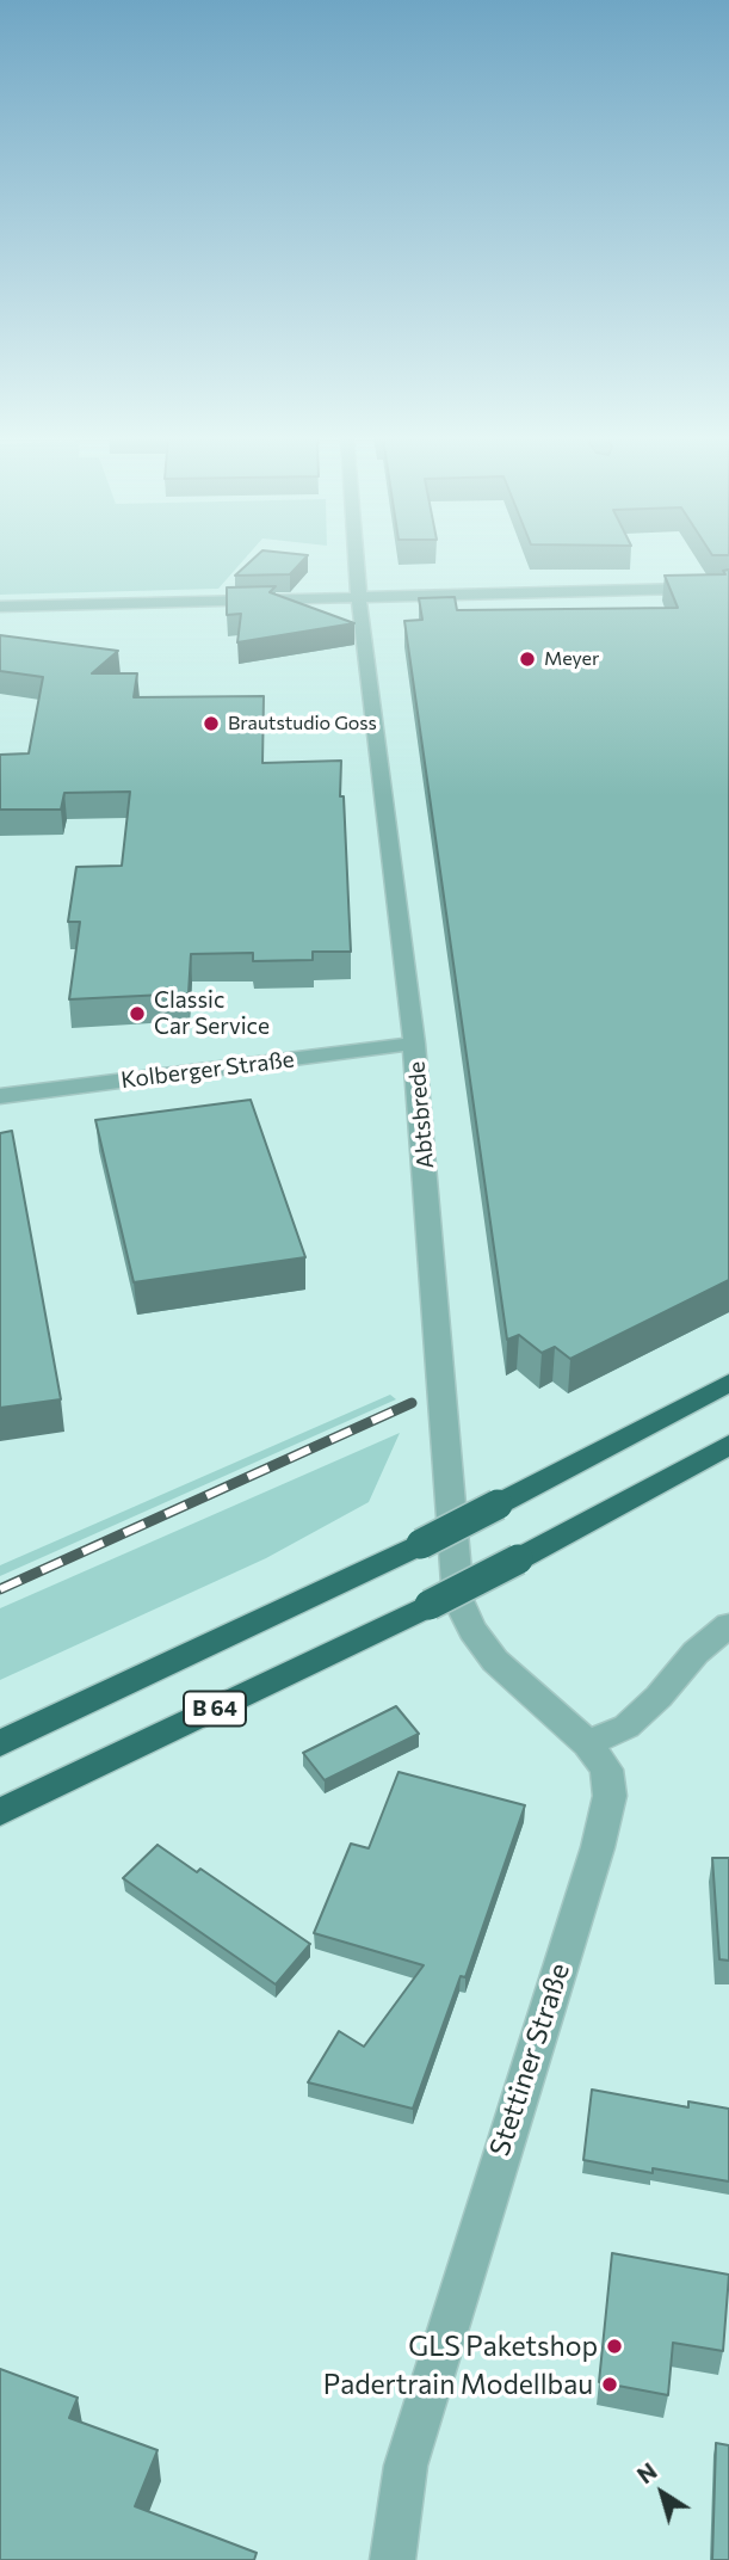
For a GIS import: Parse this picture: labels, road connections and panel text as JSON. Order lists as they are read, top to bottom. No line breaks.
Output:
{"streets":{"highway":["B 64"],"street":["Kolberger Straße","Abtsbrede","Stettiner Straße"]},"crossings":[["Kolberger Straße","Abtsbrede"],["Abtsbrede","Stettiner Straße"]],"places":["Meyer","Brautstudio Goss","Classic Car Service","GLS Paketshop","Padertrain Modellbau"],"north":"top left"}
